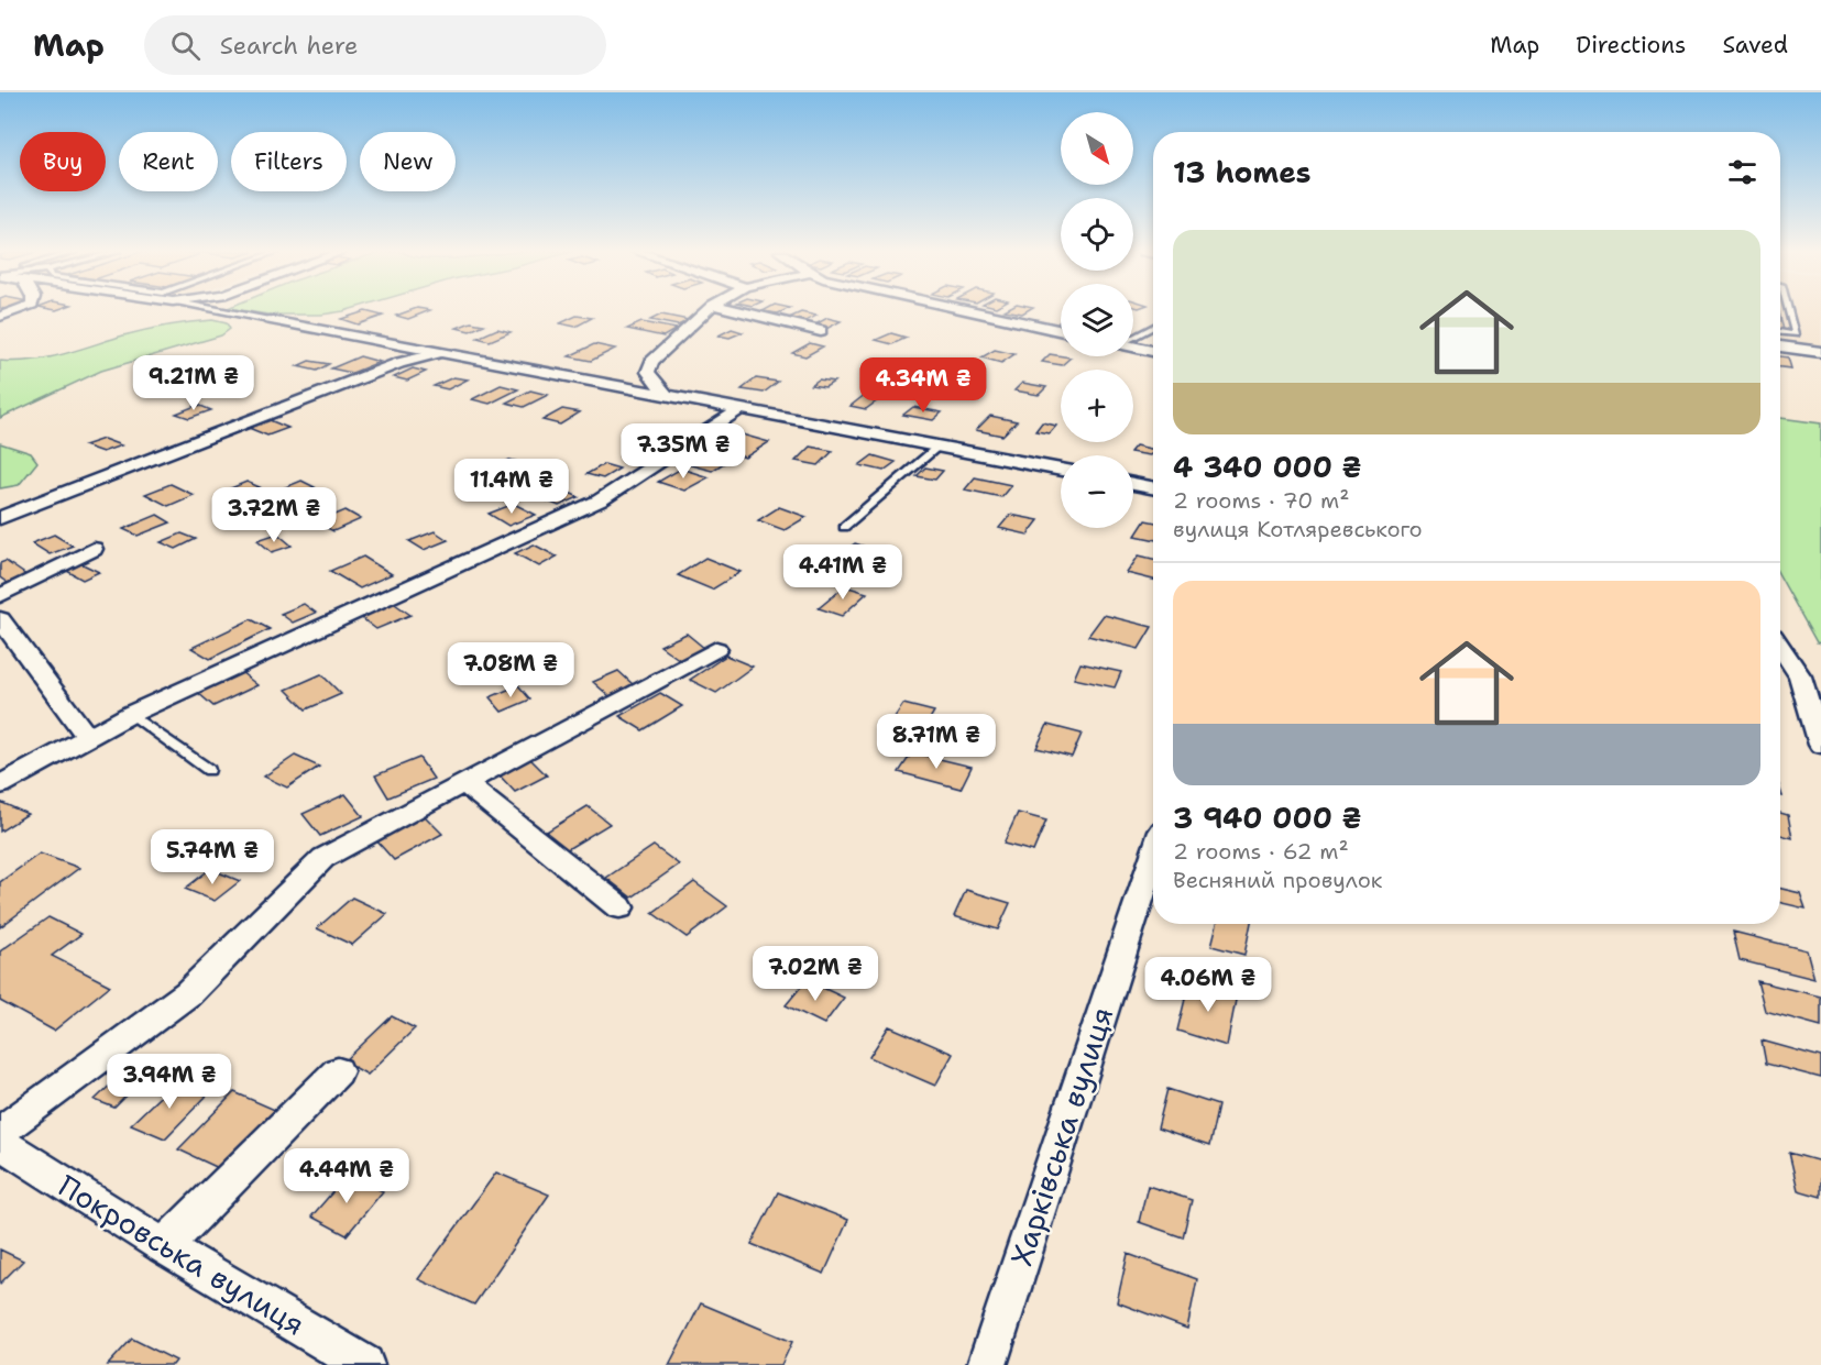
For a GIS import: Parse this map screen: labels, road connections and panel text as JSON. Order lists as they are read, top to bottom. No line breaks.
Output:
{"streets":{"street":["Харківська вулиця","Покровська вулиця"]},"north":"bottom right","page":{"header":"Map","search":"Search here","nav":["Map","Directions","Saved"],"map_buttons":["+","−"],"chip":["Buy","Rent","Filters","New"],"heading":"13 homes","list":[{"name":"4 340 000 ₴","note":"2 rooms · 70 m² · вулиця Котляревського"},{"name":"3 940 000 ₴","note":"2 rooms · 62 m² · Весняний провулок"}],"price":["9.21M ₴","4.34M ₴","7.35M ₴","11.4M ₴","3.72M ₴","4.41M ₴","7.08M ₴","8.71M ₴","5.74M ₴","7.02M ₴","4.06M ₴","3.94M ₴","4.44M ₴"]}}
